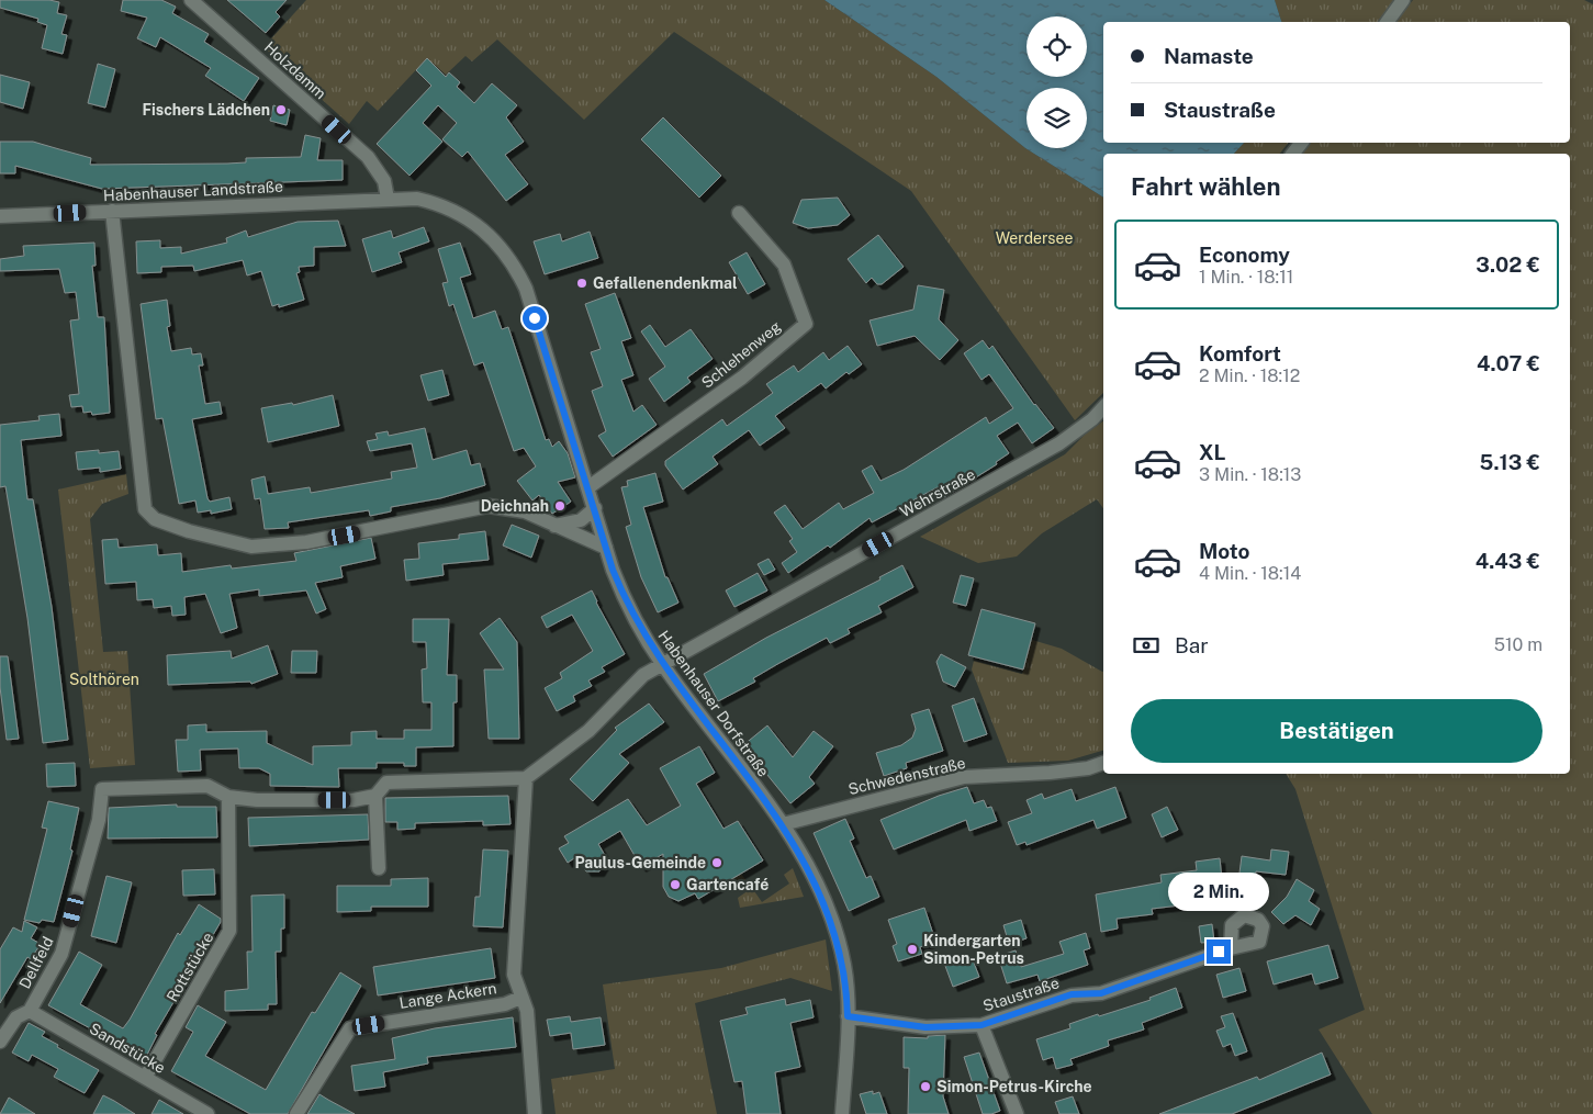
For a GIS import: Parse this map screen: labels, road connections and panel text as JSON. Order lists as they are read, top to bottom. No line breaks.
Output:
{"streets":{"street":["Holzdamm","Habenhauser Landstraße","Schlehenweg","Wehrstraße","Habenhauser Dorfstraße","Schwedenstraße","Dellfeld","Rottstücke","Staustraße","Lange Ackern","Sandstücke"]},"crossings":[["Holzdamm","Habenhauser Landstraße"],["Holzdamm","Habenhauser Dorfstraße"],["Habenhauser Landstraße","Habenhauser Dorfstraße"],["Schlehenweg","Habenhauser Dorfstraße"],["Wehrstraße","Habenhauser Dorfstraße"],["Habenhauser Dorfstraße","Schwedenstraße"],["Habenhauser Dorfstraße","Staustraße"],["Dellfeld","Rottstücke"],["Dellfeld","Sandstücke"],["Rottstücke","Sandstücke"]],"parks":["Werdersee","Solthören"],"places":["Fischers Lädchen","Gefallenendenkmal","Deichnah","Paulus-Gemeinde","Gartencafé","Kindergarten Simon-Petrus","Simon-Petrus-Kirche"],"page":{"banner":["Namaste","Staustraße"],"heading":"Fahrt wählen","list":[{"name":"Economy","note":"1 Min. · 18:11","value":"3.02 €"},{"name":"Komfort","note":"2 Min. · 18:12","value":"4.07 €"},{"name":"XL","note":"3 Min. · 18:13","value":"5.13 €"},{"name":"Moto","note":"4 Min. · 18:14","value":"4.43 €"}],"pay":["Bar","510 m"],"buttons":"Bestätigen","bubble":"2 Min."}}
